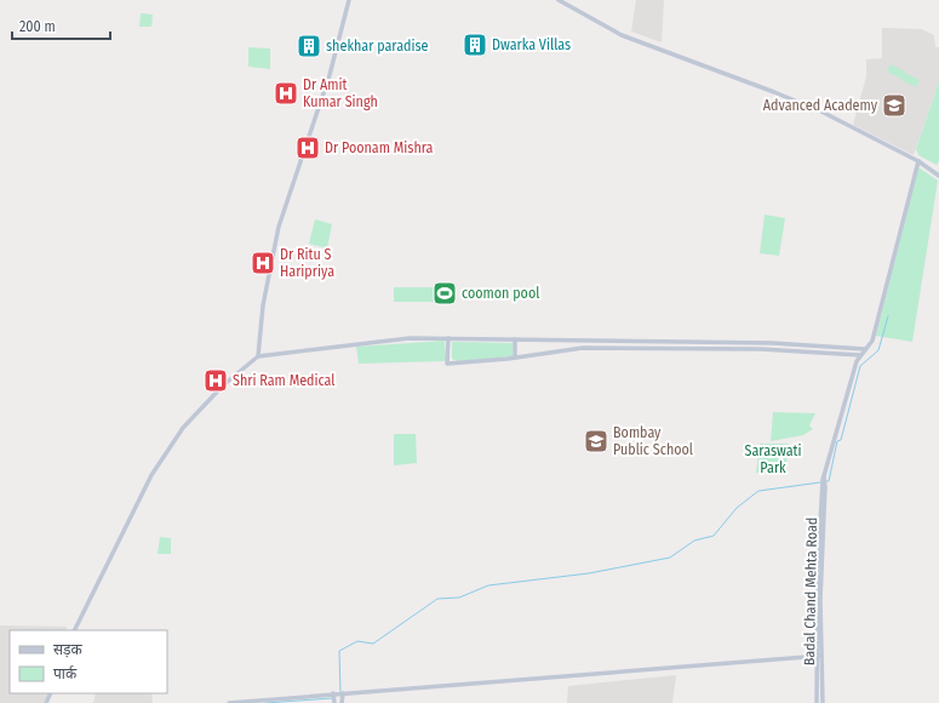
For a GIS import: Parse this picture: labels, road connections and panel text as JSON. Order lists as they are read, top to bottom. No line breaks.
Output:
{"streets":{"street":["Badal Chand Mehta Road"]},"parks":["Saraswati Park"],"places":{"building":["Dwarka Villas","shekhar paradise"],"hospital":["Dr Amit Kumar Singh","Dr Poonam Mishra","Dr Ritu S Haripriya","Shri Ram Medical"],"school or university":["Advanced Academy","Bombay Public School"],"sports":["coomon pool"]},"legend":["सड़क","पार्क"],"scale_bar":"200 m"}
